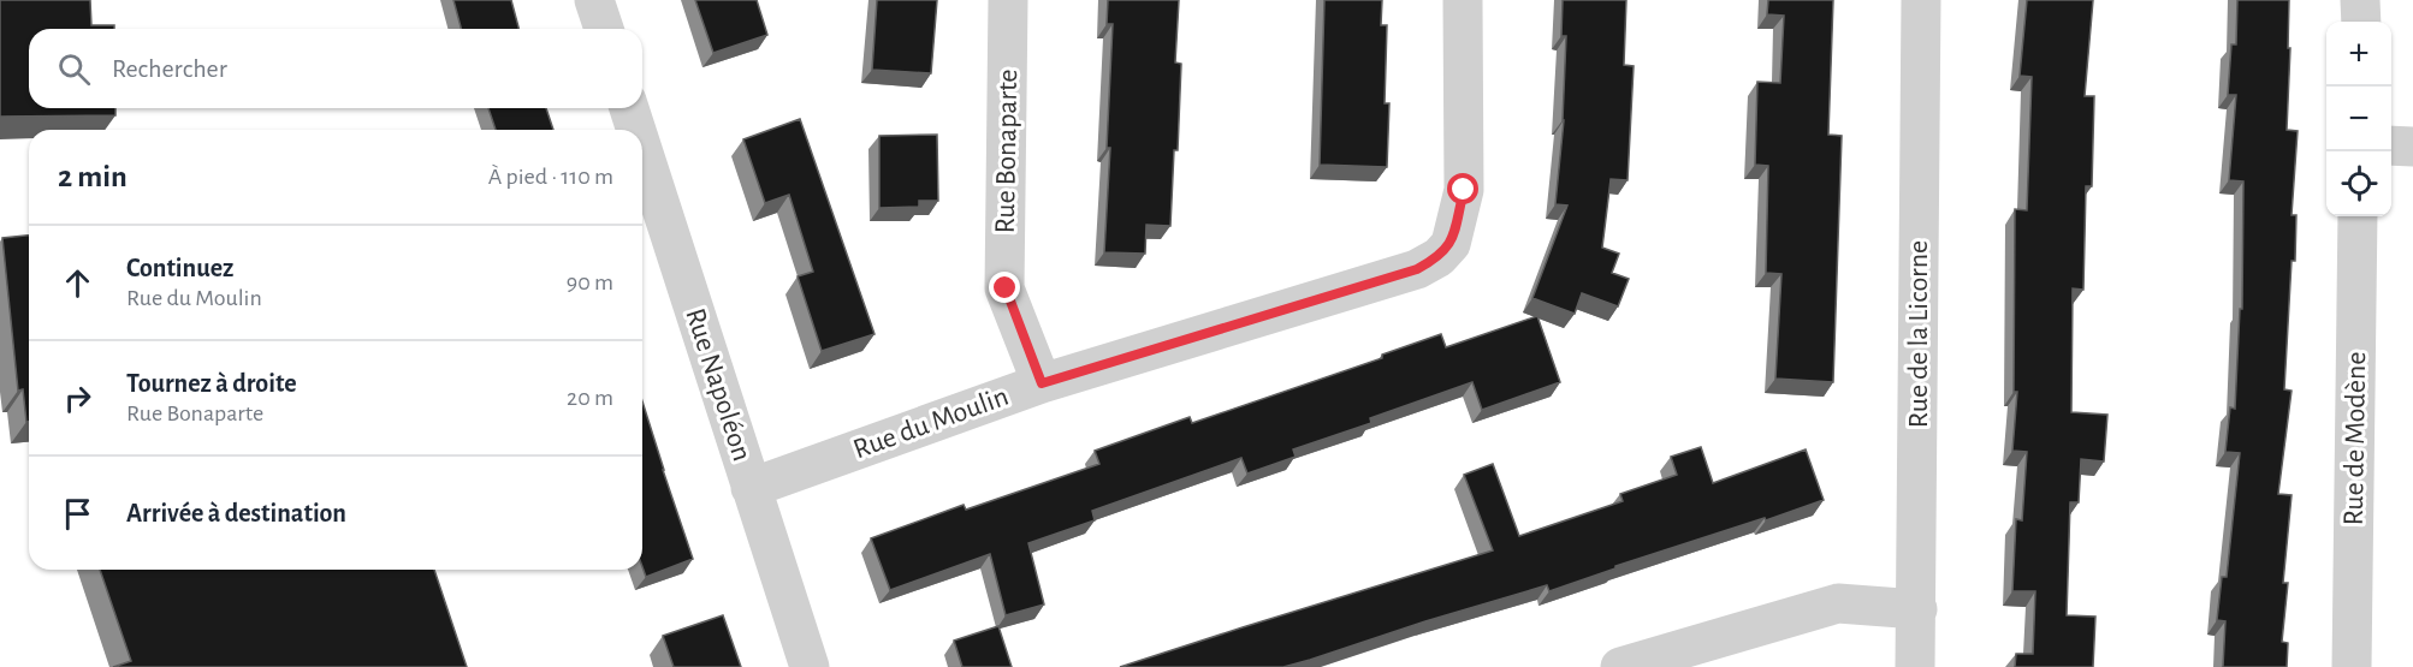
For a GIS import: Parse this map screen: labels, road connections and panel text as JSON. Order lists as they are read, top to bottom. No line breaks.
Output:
{"streets":{"street":["Rue Bonaparte","Rue de la Licorne","Rue Napoléon","Rue du Moulin","Rue de Modène"]},"crossings":[["Rue Bonaparte","Rue du Moulin"],["Rue Napoléon","Rue du Moulin"]],"page":{"map_buttons":["+","−"],"search":"Rechercher","heading":["2 min","À pied · 110 m"],"list":[["Continuez","Rue du Moulin","90 m"],["Tournez à droite","Rue Bonaparte","20 m"],"Arrivée à destination"]}}
